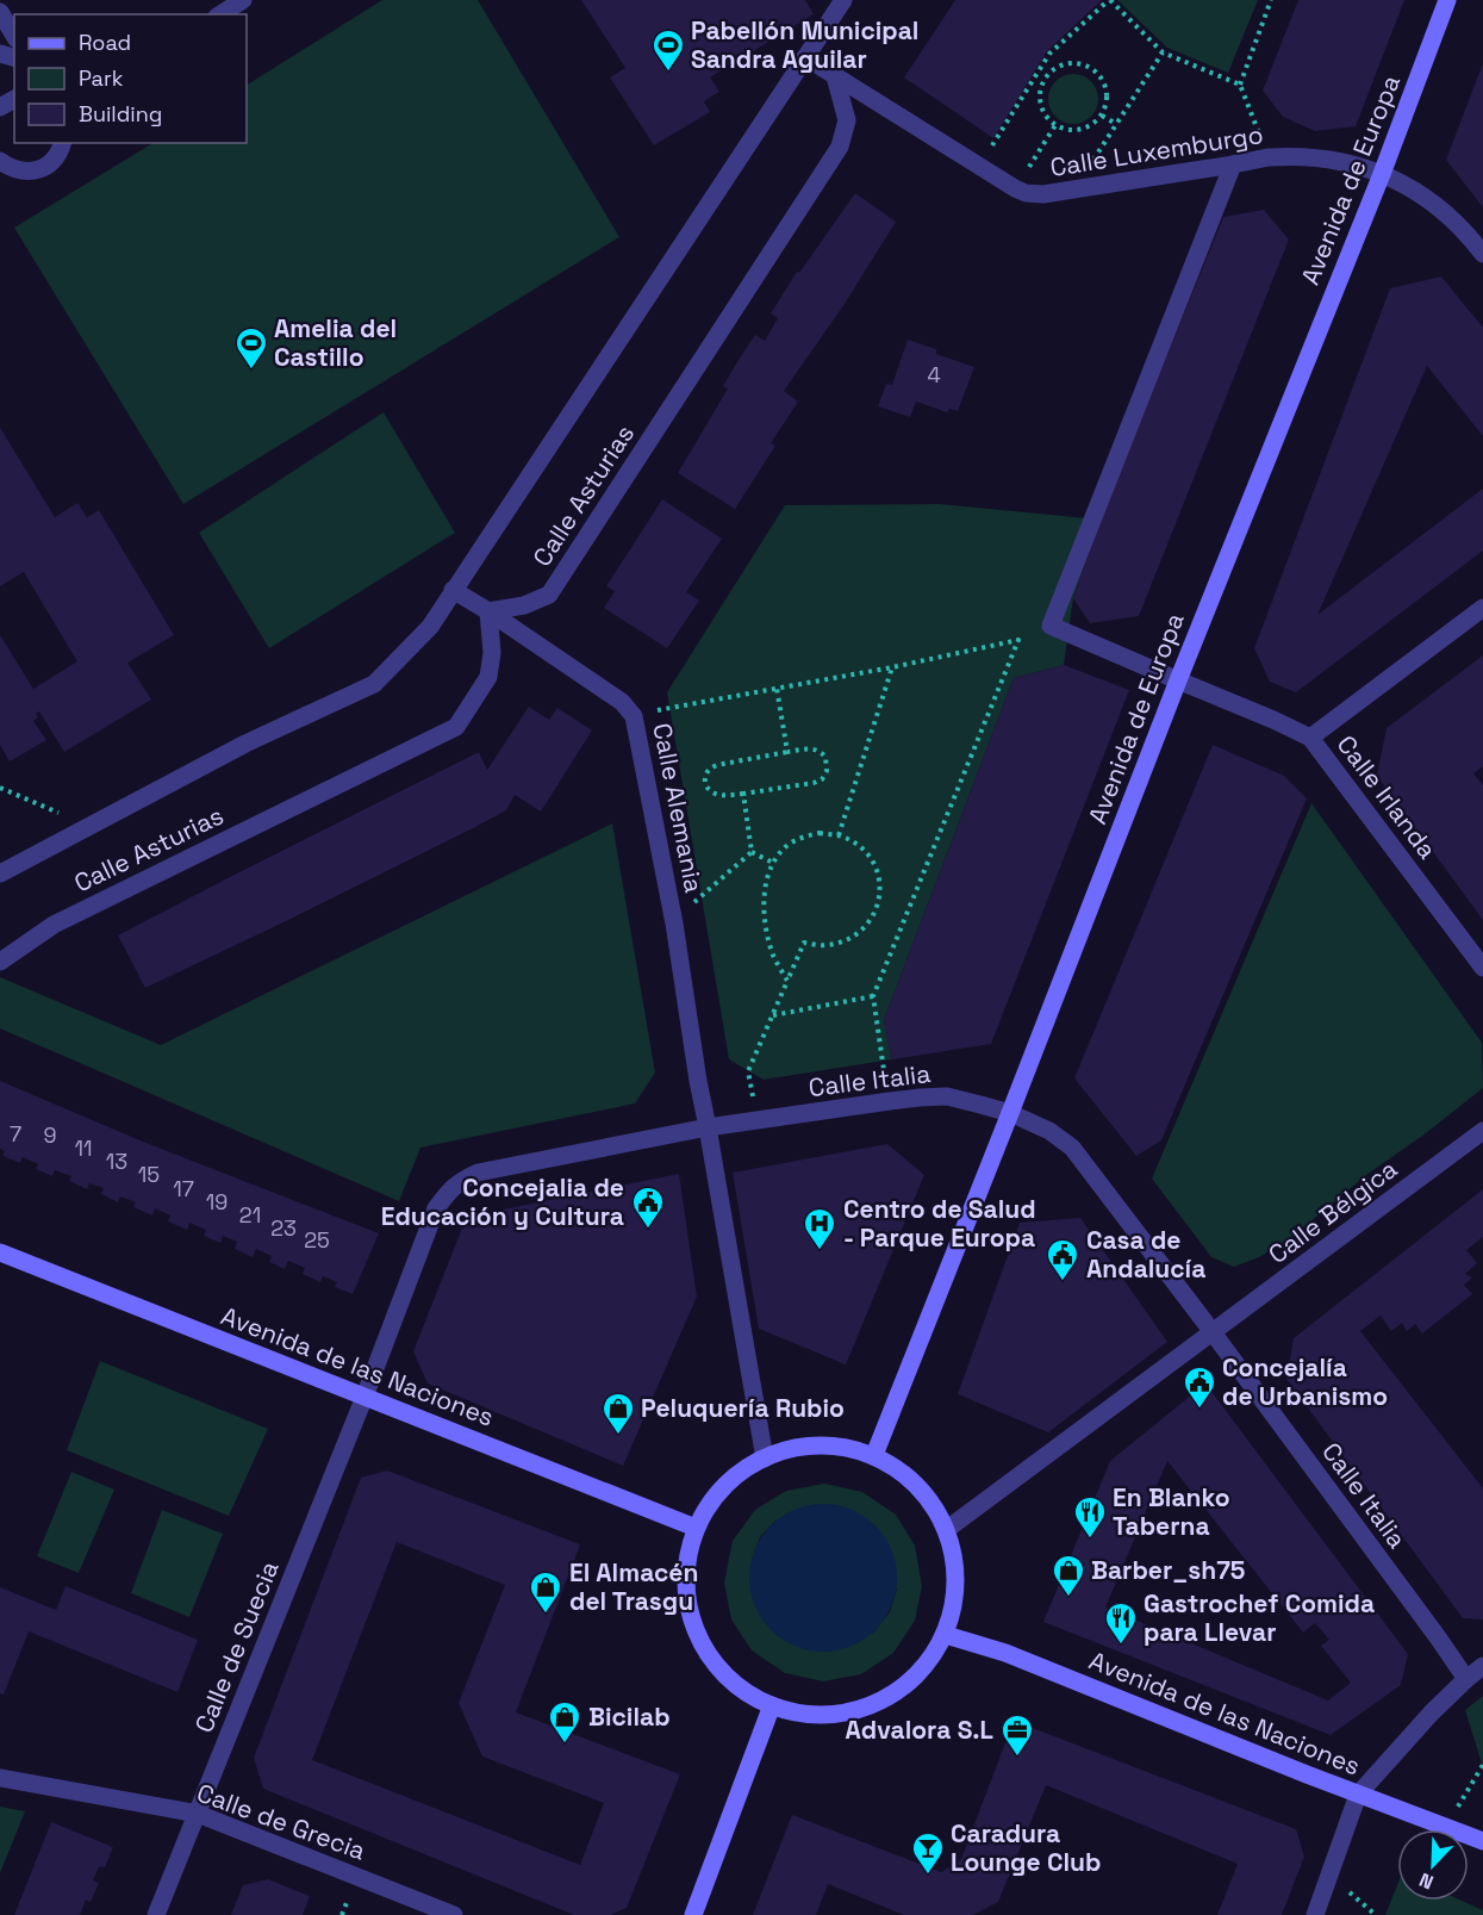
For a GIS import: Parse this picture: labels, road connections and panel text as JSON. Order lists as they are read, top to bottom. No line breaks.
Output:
{"streets":{"street":["Calle Luxemburgo","Avenida de Europa","Calle Asturias","Calle Irlanda","Calle Alemania","Calle Italia","Calle Bélgica","Avenida de las Naciones","Calle de Suecia","Calle de Grecia"]},"crossings":[["Calle Luxemburgo","Avenida de Europa"],["Calle Luxemburgo","Calle Asturias"],["Calle Luxemburgo","Calle Irlanda"],["Avenida de Europa","Calle Irlanda"],["Avenida de Europa","Calle Italia"],["Calle Asturias","Calle Alemania"],["Calle Alemania","Calle Italia"],["Calle Italia","Calle Bélgica"],["Calle Italia","Avenida de las Naciones"],["Calle Italia","Calle de Suecia"],["Avenida de las Naciones","Calle de Suecia"],["Calle de Suecia","Calle de Grecia"]],"places":{"sports":["Pabellón Municipal Sandra Aguilar","Amelia del Castillo"],"public building":["Concejalia de Educación y Cultura","Casa de Andalucía","Concejalía de Urbanismo"],"hospital":["Centro de Salud - Parque Europa"],"shop":["Peluquería Rubio","Barber_sh75","El Almacén del Trasgu","Bicilab"],"restaurant":["En Blanko Taberna","Gastrochef Comida para Llevar"],"office":["Advalora S.L"],"bar":["Caradura Lounge Club"]},"house_numbers":["4","7","9","11","13","15","17","19","21","23","25"],"legend":["Road","Park","Building"],"north":"bottom left"}
